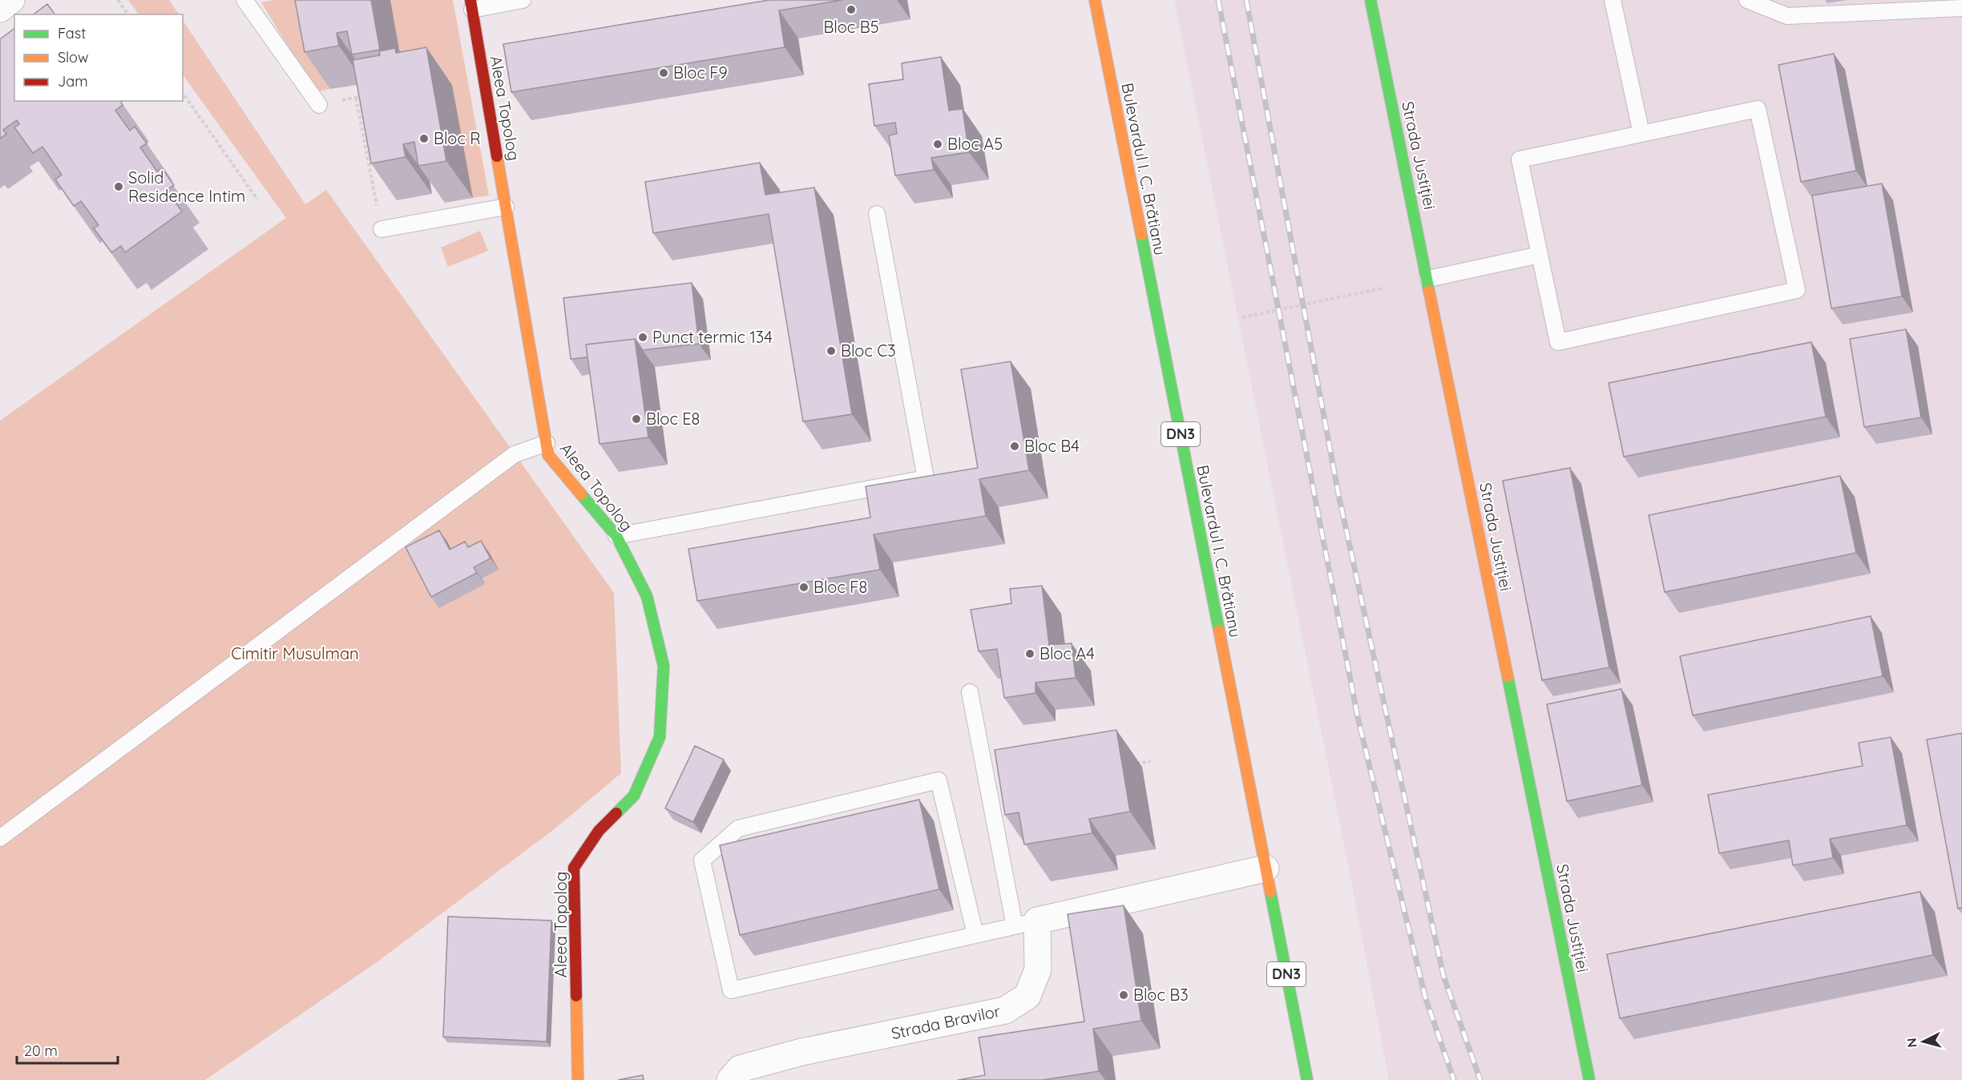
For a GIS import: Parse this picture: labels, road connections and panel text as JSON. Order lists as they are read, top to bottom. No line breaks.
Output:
{"streets":{"street":["Aleea Topolog","Strada Justiției","Bulevardul I. C. Brătianu","DN3","Strada Bravilor"]},"parks":["Cimitir Musulman"],"places":["Bloc B5","Bloc F9","Bloc R","Bloc A5","Solid Residence Intim","Punct termic 134","Bloc C3","Bloc E8","Bloc B4","Bloc F8","Bloc A4","Bloc B3"],"legend":["Fast","Slow","Jam"],"scale_bar":"20 m","north":"left"}
